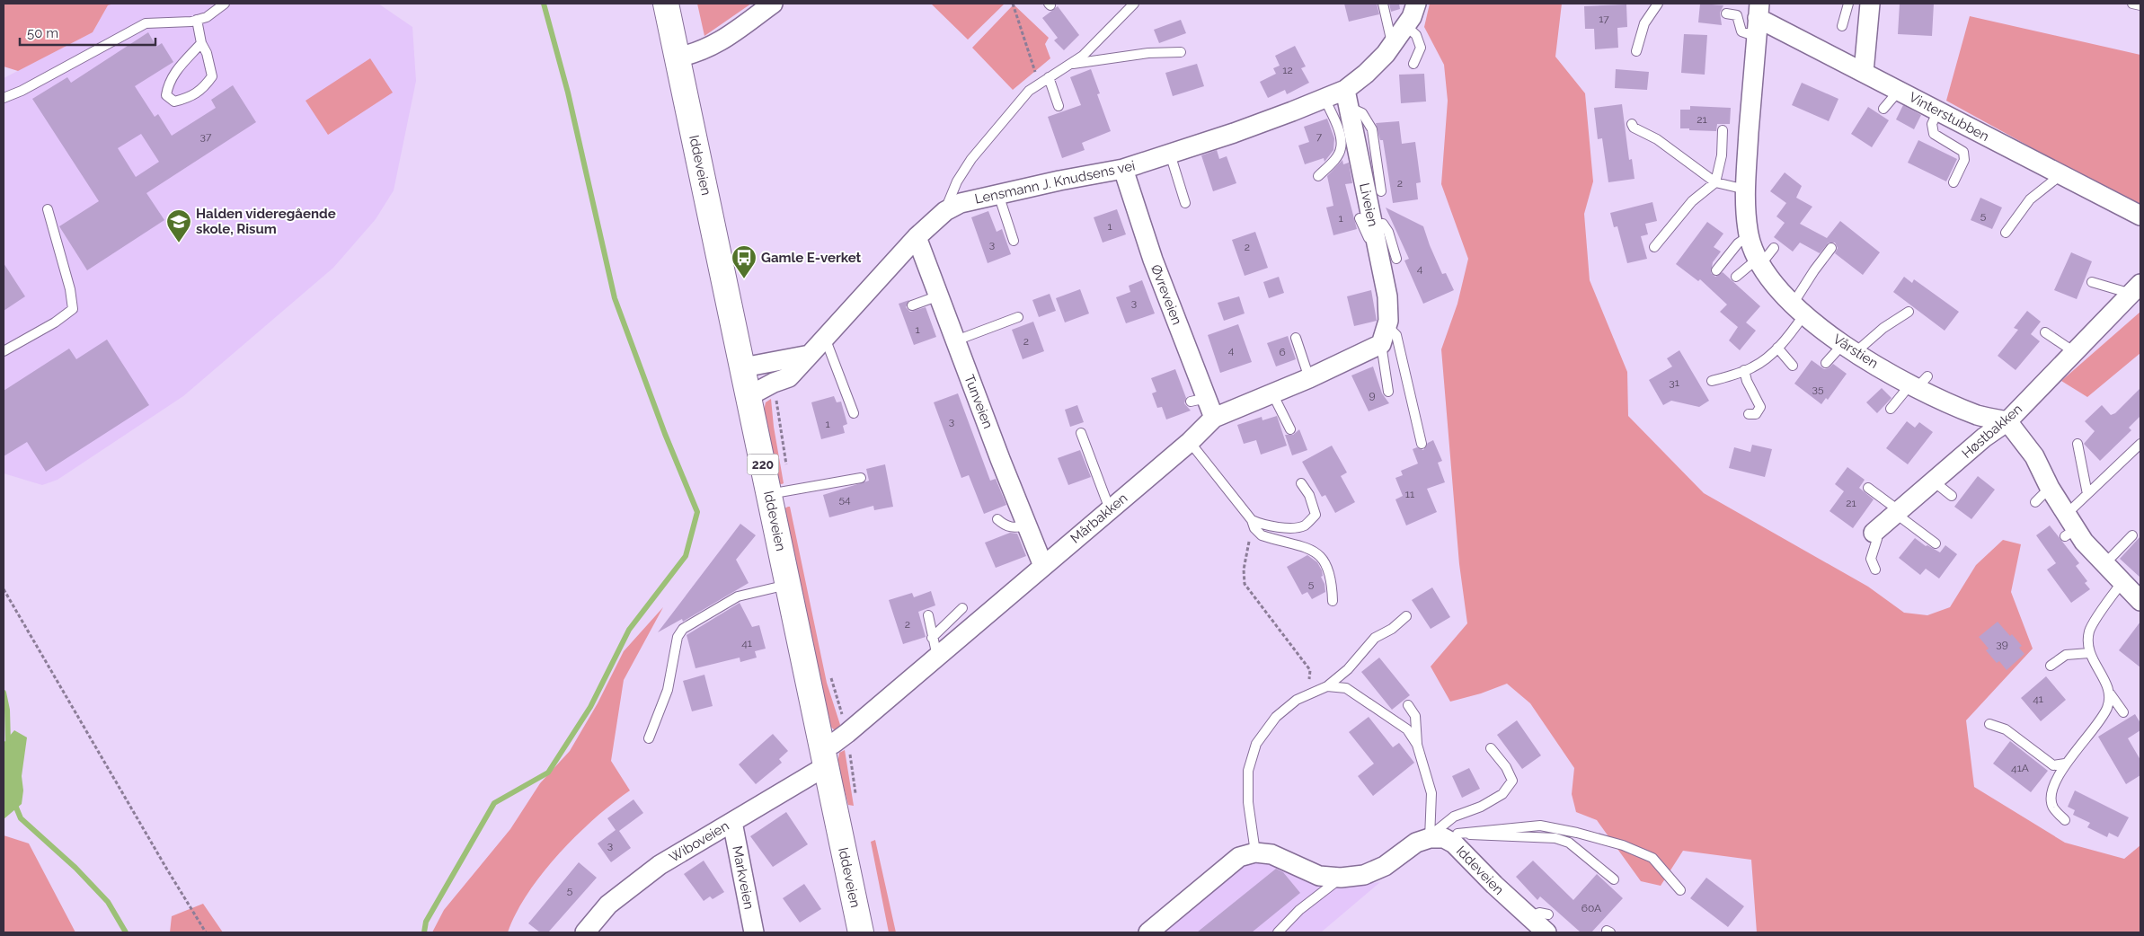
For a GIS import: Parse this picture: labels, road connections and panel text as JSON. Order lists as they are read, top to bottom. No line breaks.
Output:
{"streets":{"main road":["Iddeveien","220"],"street":["Vinterstubben","Lensmann J. Knudsens vei","Liveien","Øvreveien","Vårstien","Tunveien","Høstbakken","Mårbakken","Wiboveien","Markveien"]},"crossings":[["Vinterstubben","Vårstien"],["Iddeveien","Lensmann J. Knudsens vei"],["Iddeveien","Mårbakken"],["Iddeveien","Wiboveien"],["Lensmann J. Knudsens vei","Liveien"],["Lensmann J. Knudsens vei","Øvreveien"],["Lensmann J. Knudsens vei","Tunveien"],["Liveien","Mårbakken"],["Øvreveien","Mårbakken"],["Vårstien","Høstbakken"],["Tunveien","Mårbakken"],["Mårbakken","Wiboveien"],["Wiboveien","Markveien"]],"places":{"school or university":["Halden videregående skole, Risum"],"bus stop":["Gamle E-verket"]},"house_numbers":["17","12","21","37","7","2","5","1","1","3","2","4","3","1","2","4","6","31","35","9","3","1","11","54","21","5","2","41","39","41","41A","3","5","60A"],"scale_bar":"50 m"}
